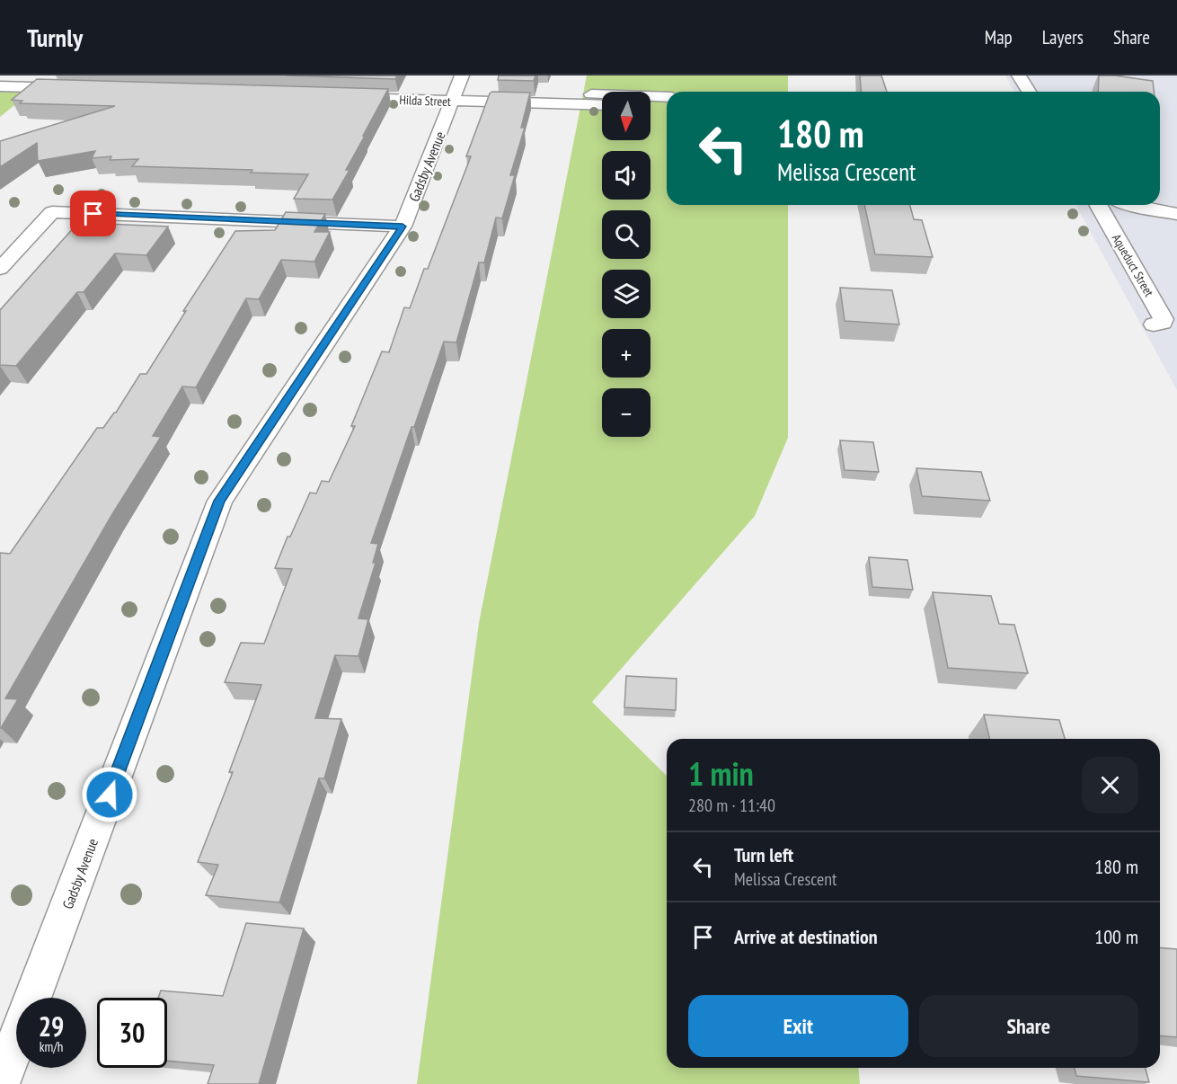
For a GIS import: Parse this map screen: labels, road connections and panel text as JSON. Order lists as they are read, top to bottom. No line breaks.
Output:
{"streets":{"street":["Hilda Street","Gadsby Avenue","Aqueduct Street"]},"crossings":[["Hilda Street","Gadsby Avenue"]],"north":"bottom","page":{"header":"Turnly","nav":["Map","Layers","Share"],"map_buttons":["+","−"],"turn":["180 m","Melissa Crescent"],"heading":["1 min","280 m · 11:40"],"list":[{"name":"Turn left","note":"Melissa Crescent","value":"180 m"},{"name":"Arrive at destination","value":"100 m"}],"buttons":["Exit","Share"],"speed":"29 km/h","limit":"30"}}
